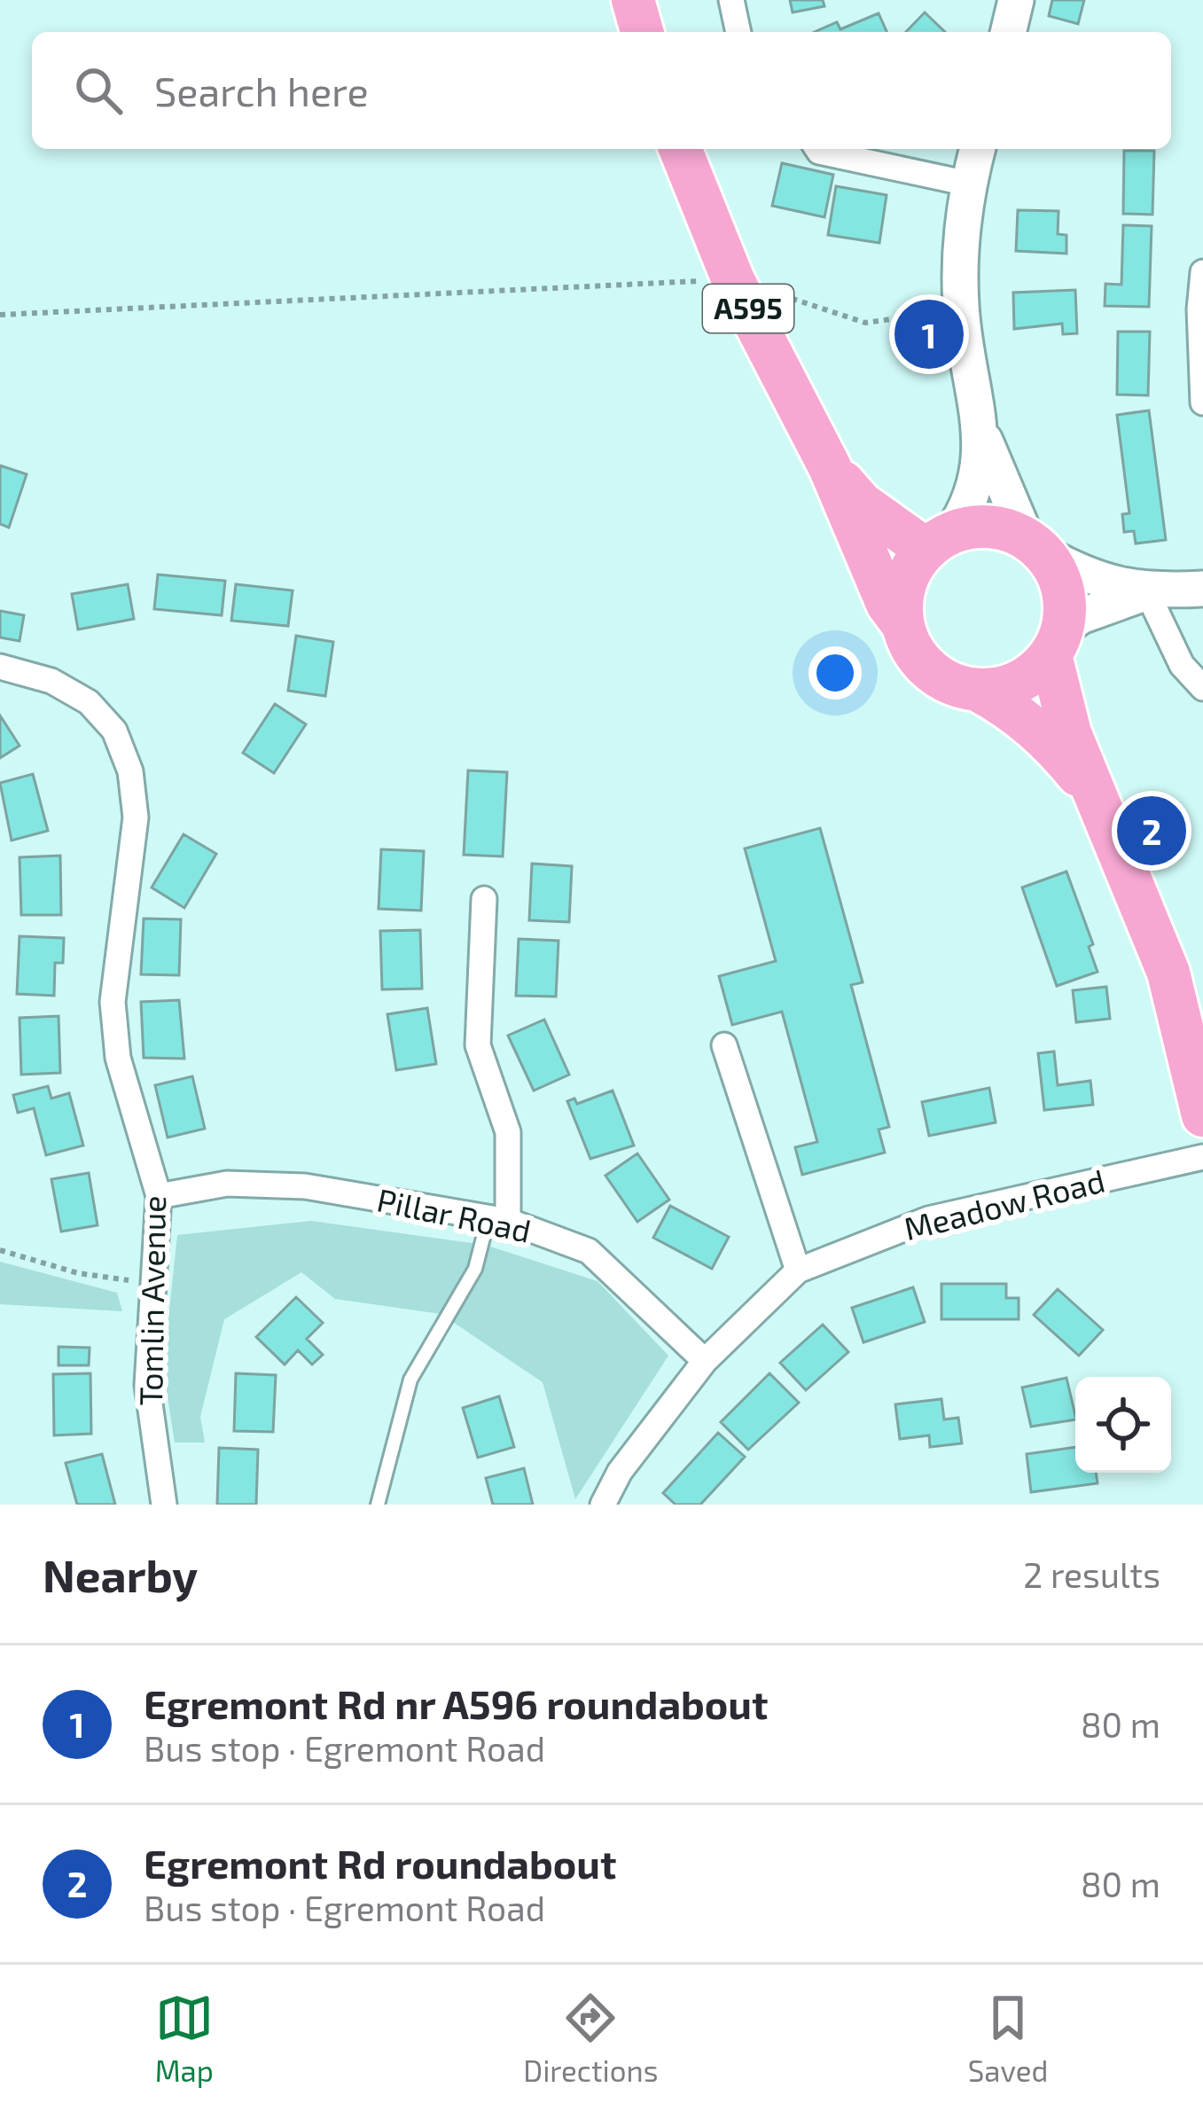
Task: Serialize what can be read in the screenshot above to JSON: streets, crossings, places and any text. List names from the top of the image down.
{
  "streets": {
    "highway": ["A595"],
    "street": ["Meadow Road", "Pillar Road", "Tomlin Avenue"]
  },
  "crossings": [
    ["Meadow Road", "Pillar Road"],
    ["Pillar Road", "Tomlin Avenue"]
  ],
  "page": {
    "search": "Search here",
    "pins": ["1", "2"],
    "heading": ["Nearby", "2 results"],
    "list": [
      {
        "mark": "1",
        "name": "Egremont Rd nr A596 roundabout",
        "note": "Bus stop · Egremont Road",
        "value": "80 m"
      },
      {
        "mark": "2",
        "name": "Egremont Rd roundabout",
        "note": "Bus stop · Egremont Road",
        "value": "80 m"
      }
    ],
    "nav": ["Map", "Directions", "Saved"]
  }
}
